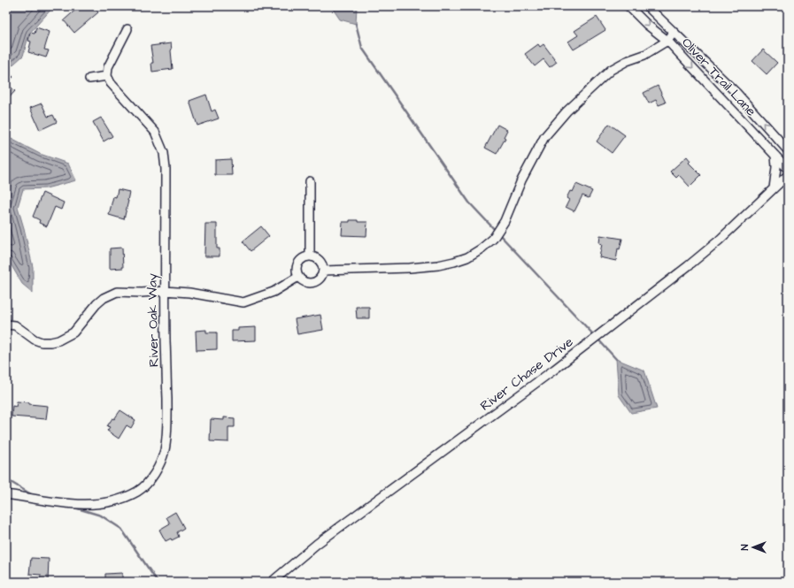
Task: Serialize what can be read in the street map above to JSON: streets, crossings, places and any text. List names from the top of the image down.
{
  "streets": {
    "street": ["Oliver Trail Lane", "River Oak Way", "River Chase Drive"]
  },
  "north": "left"
}
